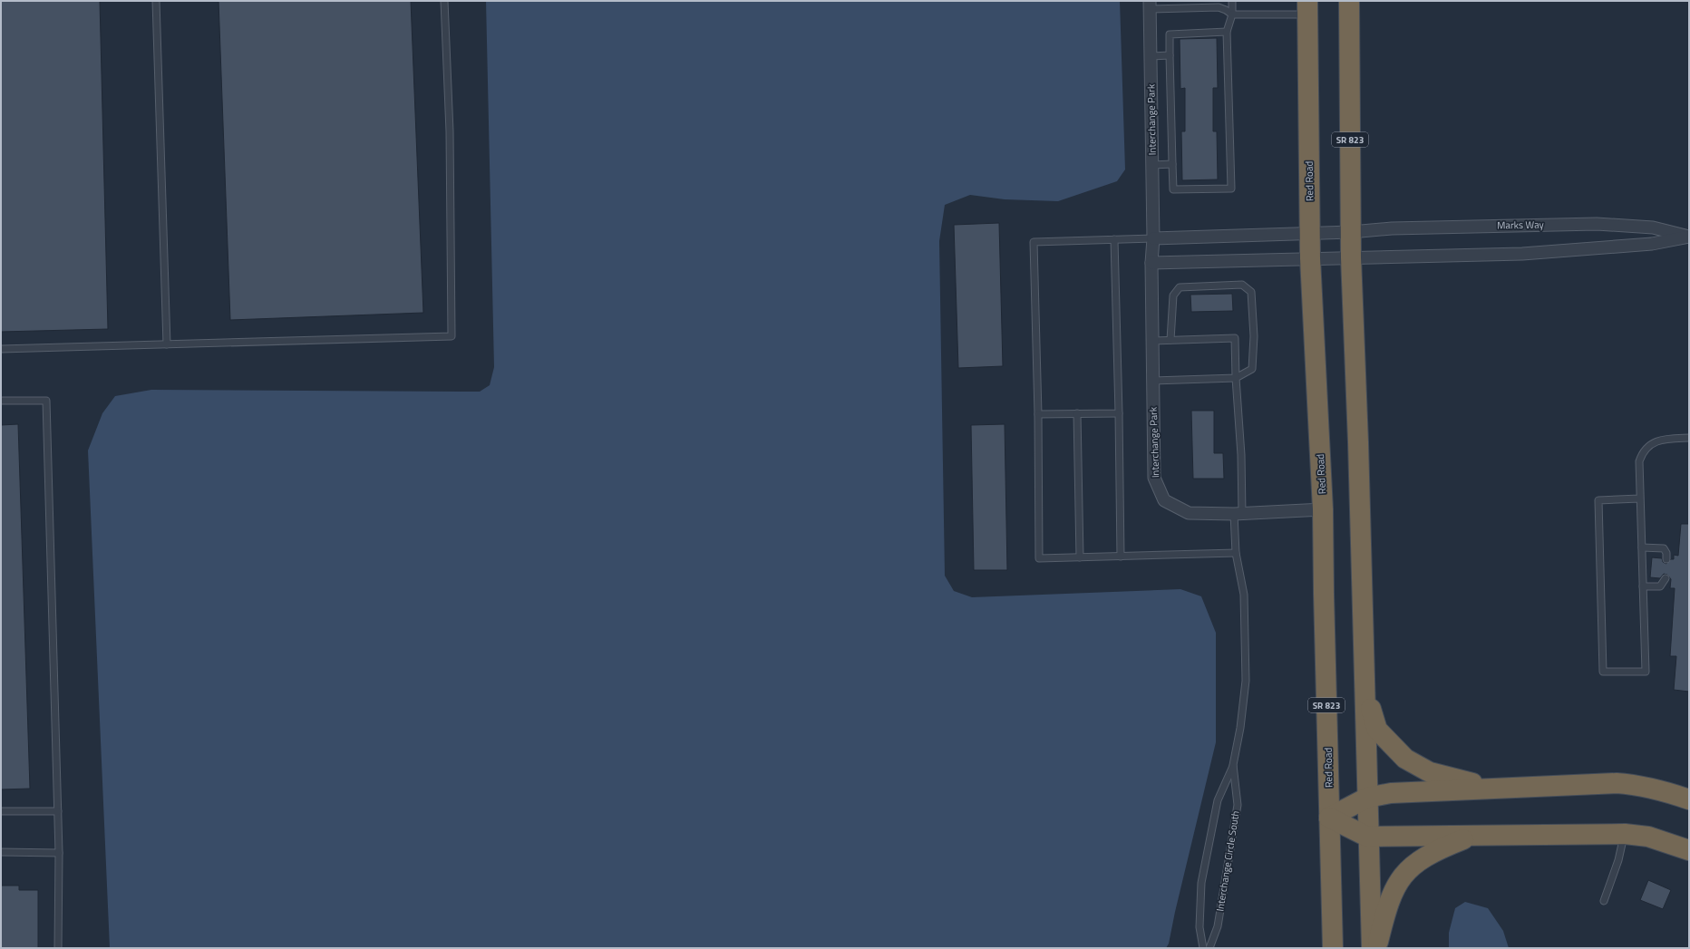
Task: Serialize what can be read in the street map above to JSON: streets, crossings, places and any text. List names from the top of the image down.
{
  "streets": {
    "highway": ["SR 823", "Red Road"],
    "street": ["Interchange Park", "Marks Way"],
    "lane": ["Interchange Circle South"]
  },
  "crossings": [
    ["Interchange Park", "Red Road"],
    ["Interchange Park", "Interchange Circle South"],
    ["SR 823", "Marks Way"]
  ]
}
